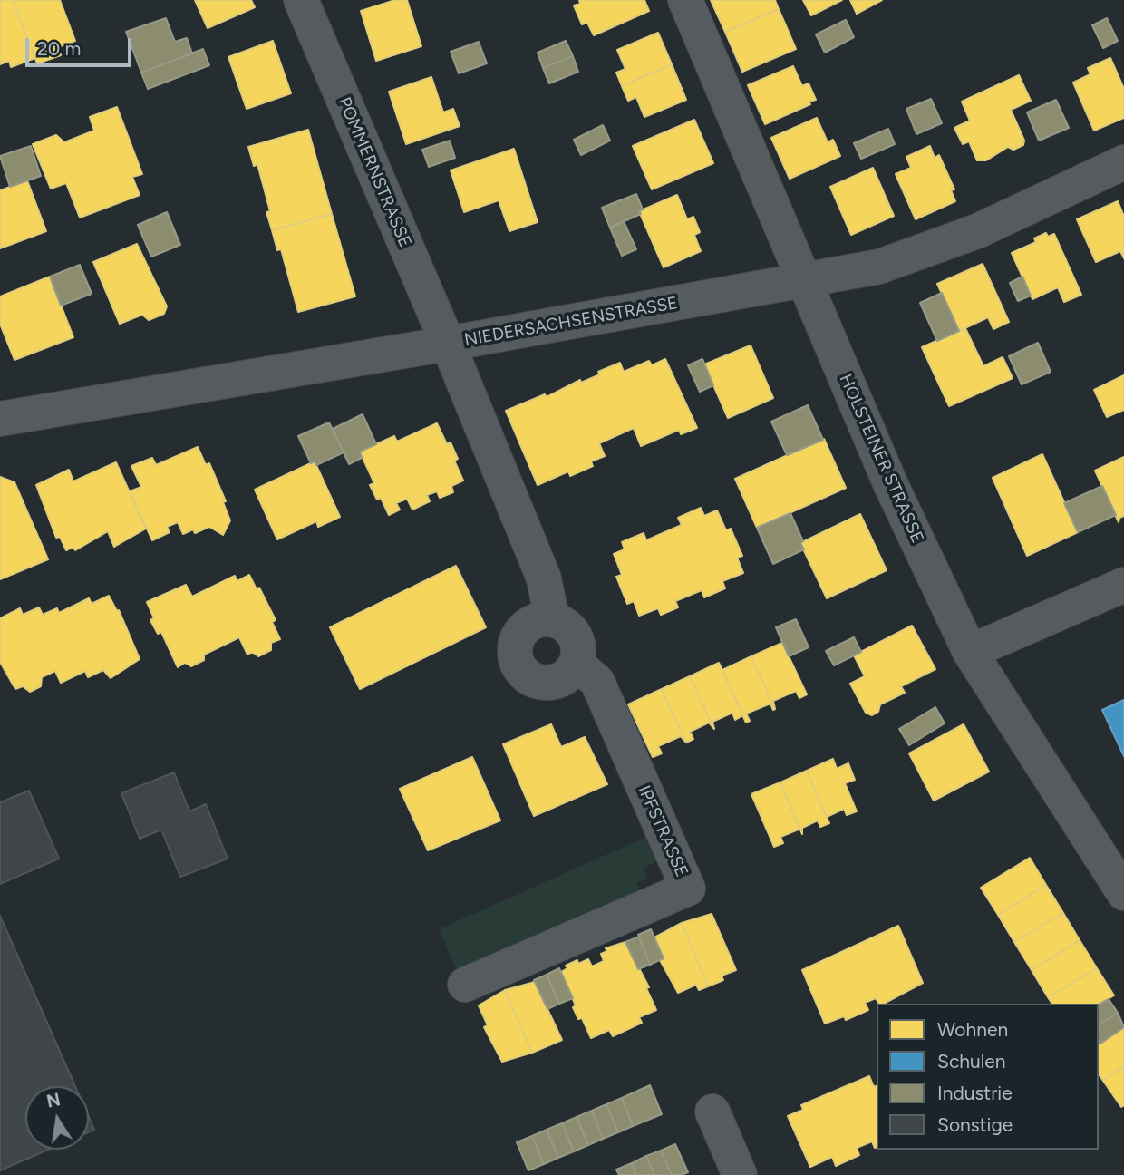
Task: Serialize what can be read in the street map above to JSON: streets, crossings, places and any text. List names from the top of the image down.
{
  "streets": {
    "street": [
      "POMMERNSTRASSE",
      "NIEDERSACHSENSTRASSE",
      "HOLSTEINER STRASSE",
      "IPFSTRASSE"
    ]
  },
  "crossings": [
    ["POMMERNSTRASSE", "NIEDERSACHSENSTRASSE"],
    ["NIEDERSACHSENSTRASSE", "HOLSTEINER STRASSE"]
  ],
  "legend": [
    "Wohnen",
    "Schulen",
    "Industrie",
    "Sonstige"
  ],
  "scale_bar": "20 m",
  "north": "top"
}
